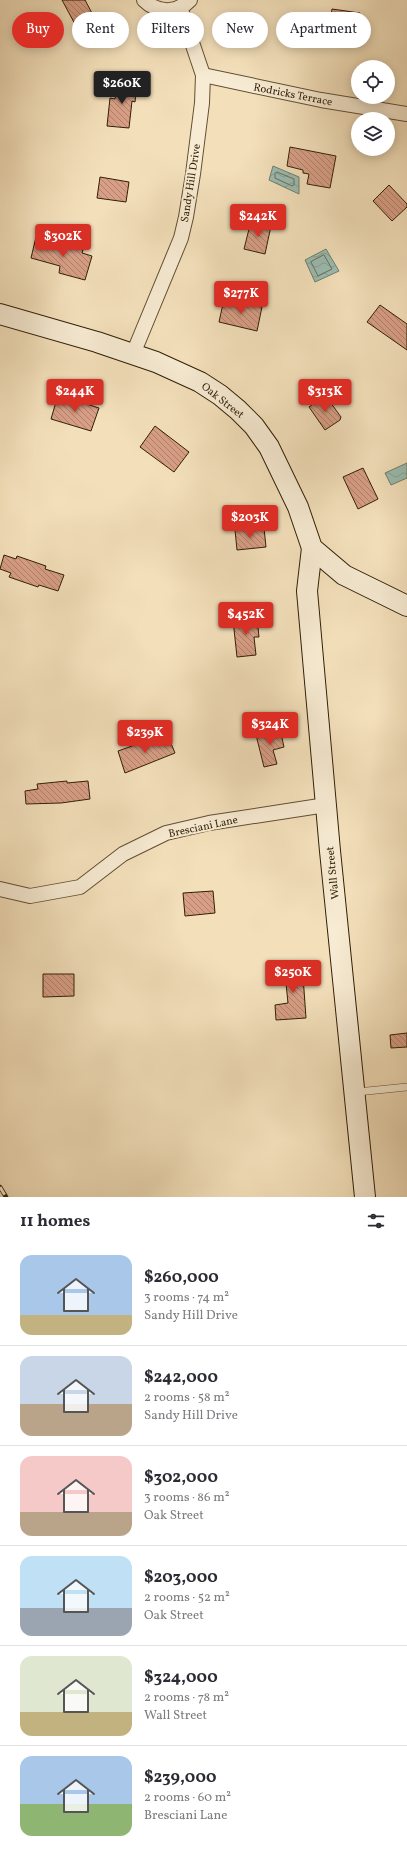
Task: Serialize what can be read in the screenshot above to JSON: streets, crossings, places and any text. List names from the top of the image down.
{
  "streets": {
    "main road": ["Oak Street", "Wall Street"],
    "street": ["Rodricks Terrace", "Sandy Hill Drive", "Bresciani Lane"]
  },
  "crossings": [
    ["Rodricks Terrace", "Sandy Hill Drive"],
    ["Sandy Hill Drive", "Oak Street"],
    ["Oak Street", "Wall Street"],
    ["Bresciani Lane", "Wall Street"]
  ],
  "page": {
    "chip": [
      "Buy",
      "Rent",
      "Filters",
      "New",
      "Apartment"
    ],
    "price": [
      "$260K",
      "$242K",
      "$302K",
      "$277K",
      "$244K",
      "$313K",
      "$203K",
      "$452K",
      "$324K",
      "$239K",
      "$250K"
    ],
    "heading": "11 homes",
    "list": [
      {
        "name": "$260,000",
        "note": "3 rooms · 74 m² · Sandy Hill Drive"
      },
      {
        "name": "$242,000",
        "note": "2 rooms · 58 m² · Sandy Hill Drive"
      },
      {
        "name": "$302,000",
        "note": "3 rooms · 86 m² · Oak Street"
      },
      {
        "name": "$203,000",
        "note": "2 rooms · 52 m² · Oak Street"
      },
      {
        "name": "$324,000",
        "note": "2 rooms · 78 m² · Wall Street"
      },
      {
        "name": "$239,000",
        "note": "2 rooms · 60 m² · Bresciani Lane"
      }
    ]
  }
}
